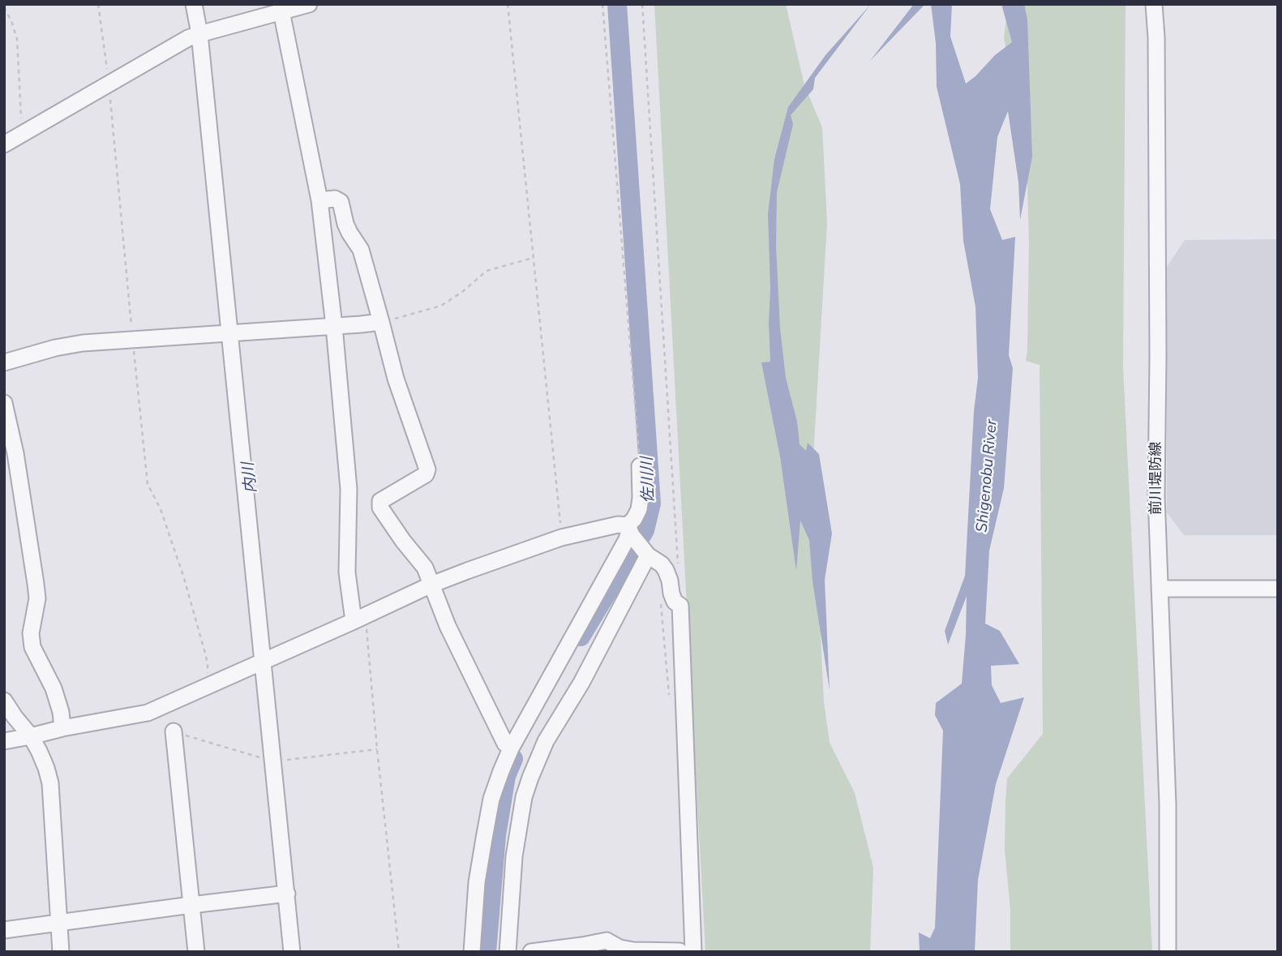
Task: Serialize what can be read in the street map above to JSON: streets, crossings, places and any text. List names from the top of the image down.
{
  "streets": {
    "street": ["前川堤防線"]
  },
  "water": ["Shigenobu River", "内川", "佐川川"]
}
